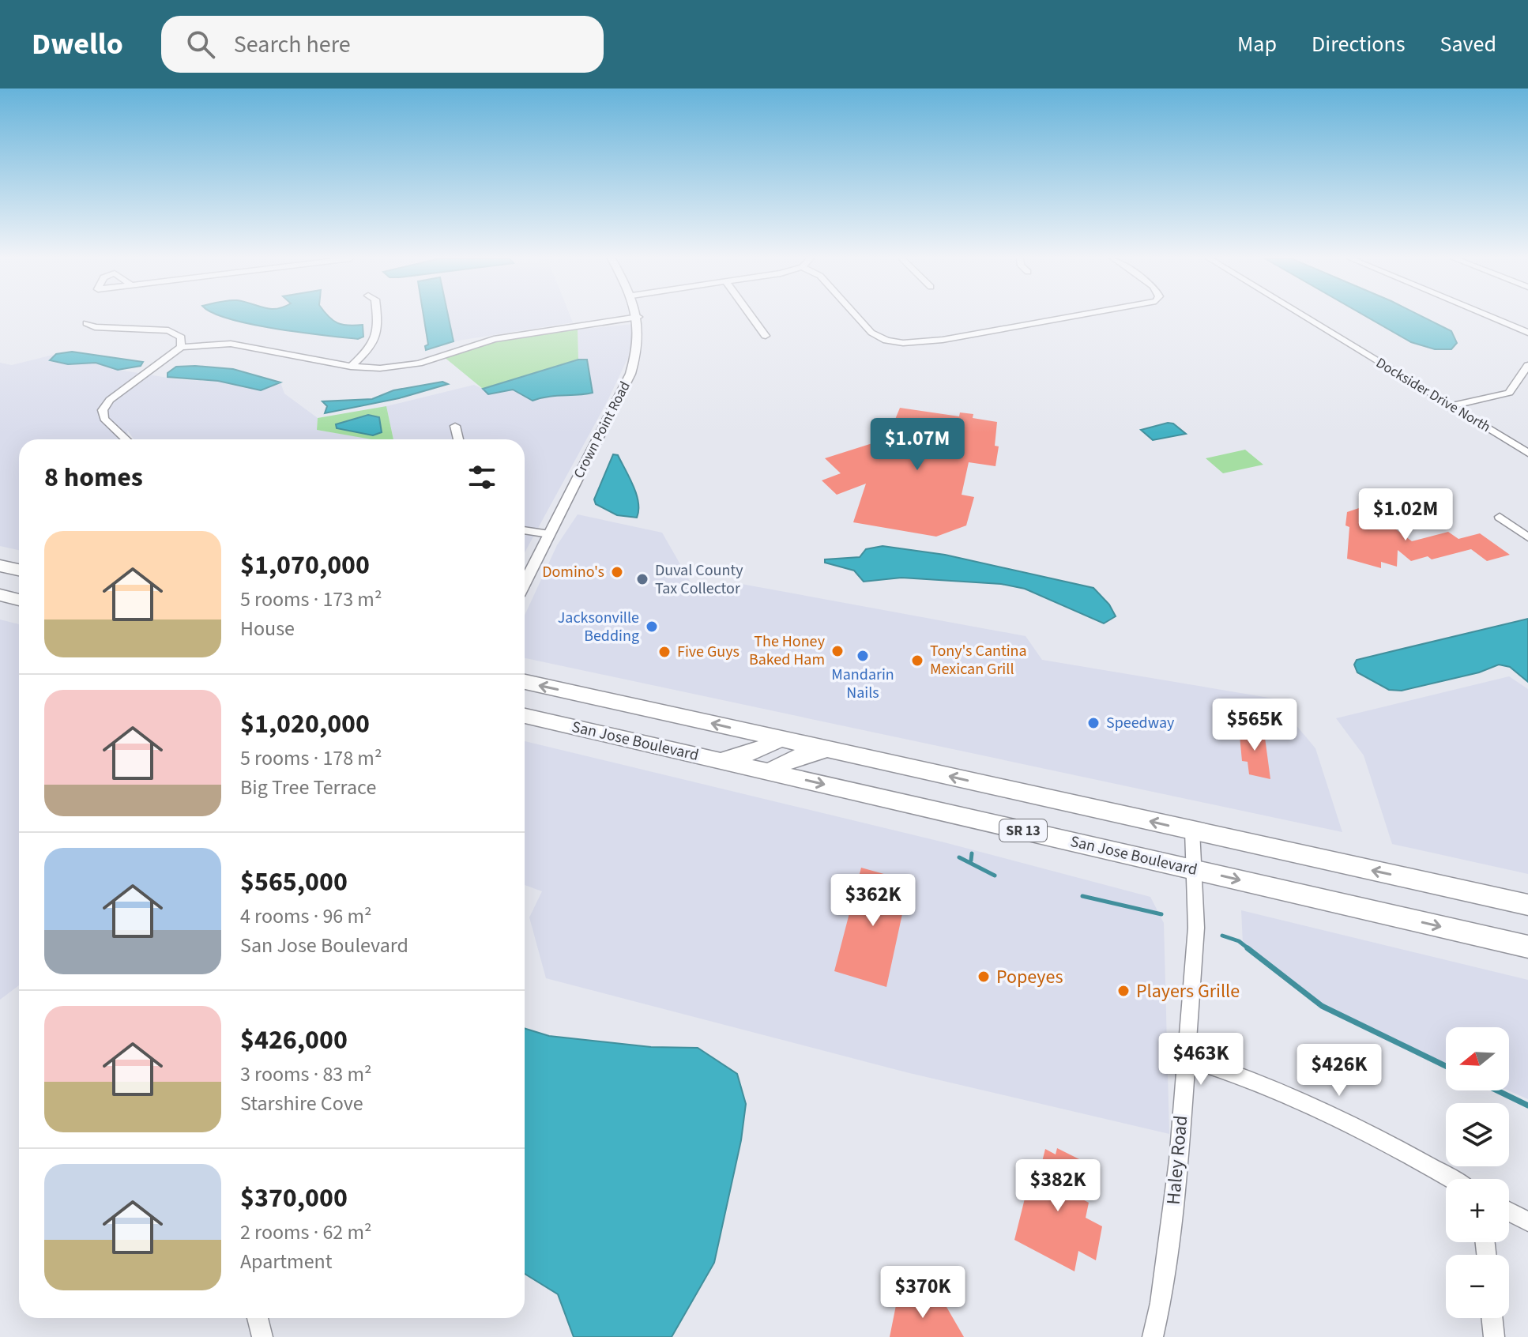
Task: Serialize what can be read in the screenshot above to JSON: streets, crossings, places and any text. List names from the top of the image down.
{
  "streets": {
    "main road": ["San Jose Boulevard", "SR 13"],
    "street": ["Docksider Drive North", "Crown Point Road", "Haley Road"]
  },
  "crossings": [
    ["San Jose Boulevard", "Haley Road"],
    ["SR 13", "Haley Road"]
  ],
  "places": [
    "Domino's",
    "Duval County Tax Collector",
    "Jacksonville Bedding",
    "The Honey Baked Ham",
    "Five Guys",
    "Mandarin Nails",
    "Tony's Cantina Mexican Grill",
    "Speedway",
    "Popeyes",
    "Players Grille"
  ],
  "north": "left",
  "page": {
    "header": "Dwello",
    "search": "Search here",
    "nav": ["Map", "Directions", "Saved"],
    "price": [
      "$1.07M",
      "$1.02M",
      "$565K",
      "$362K",
      "$463K",
      "$426K",
      "$382K",
      "$370K"
    ],
    "heading": "8 homes",
    "list": [
      {
        "name": "$1,070,000",
        "note": "5 rooms · 173 m² · House"
      },
      {
        "name": "$1,020,000",
        "note": "5 rooms · 178 m² · Big Tree Terrace"
      },
      {
        "name": "$565,000",
        "note": "4 rooms · 96 m² · San Jose Boulevard"
      },
      {
        "name": "$426,000",
        "note": "3 rooms · 83 m² · Starshire Cove"
      },
      {
        "name": "$370,000",
        "note": "2 rooms · 62 m² · Apartment"
      }
    ],
    "map_buttons": ["+", "−"]
  }
}
